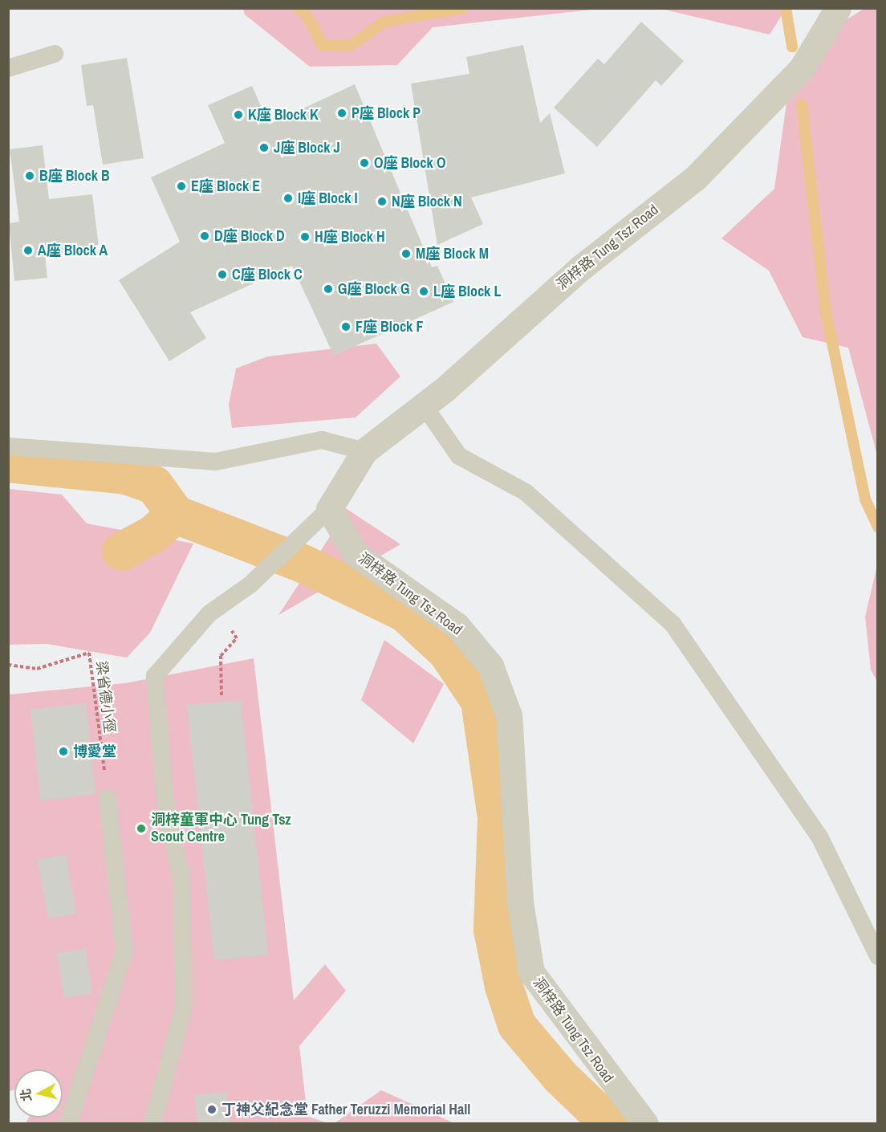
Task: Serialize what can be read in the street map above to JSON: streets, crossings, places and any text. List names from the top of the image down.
{
  "streets": {
    "street": ["洞梓路 Tung Tsz Road"],
    "path": ["梁省德小徑"]
  },
  "places": [
    "P座 Block P",
    "K座 Block K",
    "J座 Block J",
    "O座 Block O",
    "B座 Block B",
    "E座 Block E",
    "I座 Block I",
    "N座 Block N",
    "D座 Block D",
    "H座 Block H",
    "A座 Block A",
    "M座 Block M",
    "C座 Block C",
    "G座 Block G",
    "L座 Block L",
    "F座 Block F",
    "博愛堂",
    "洞梓童軍中心 Tung Tsz Scout Centre",
    "丁神父紀念堂 Father Teruzzi Memorial Hall"
  ],
  "north": "left"
}
